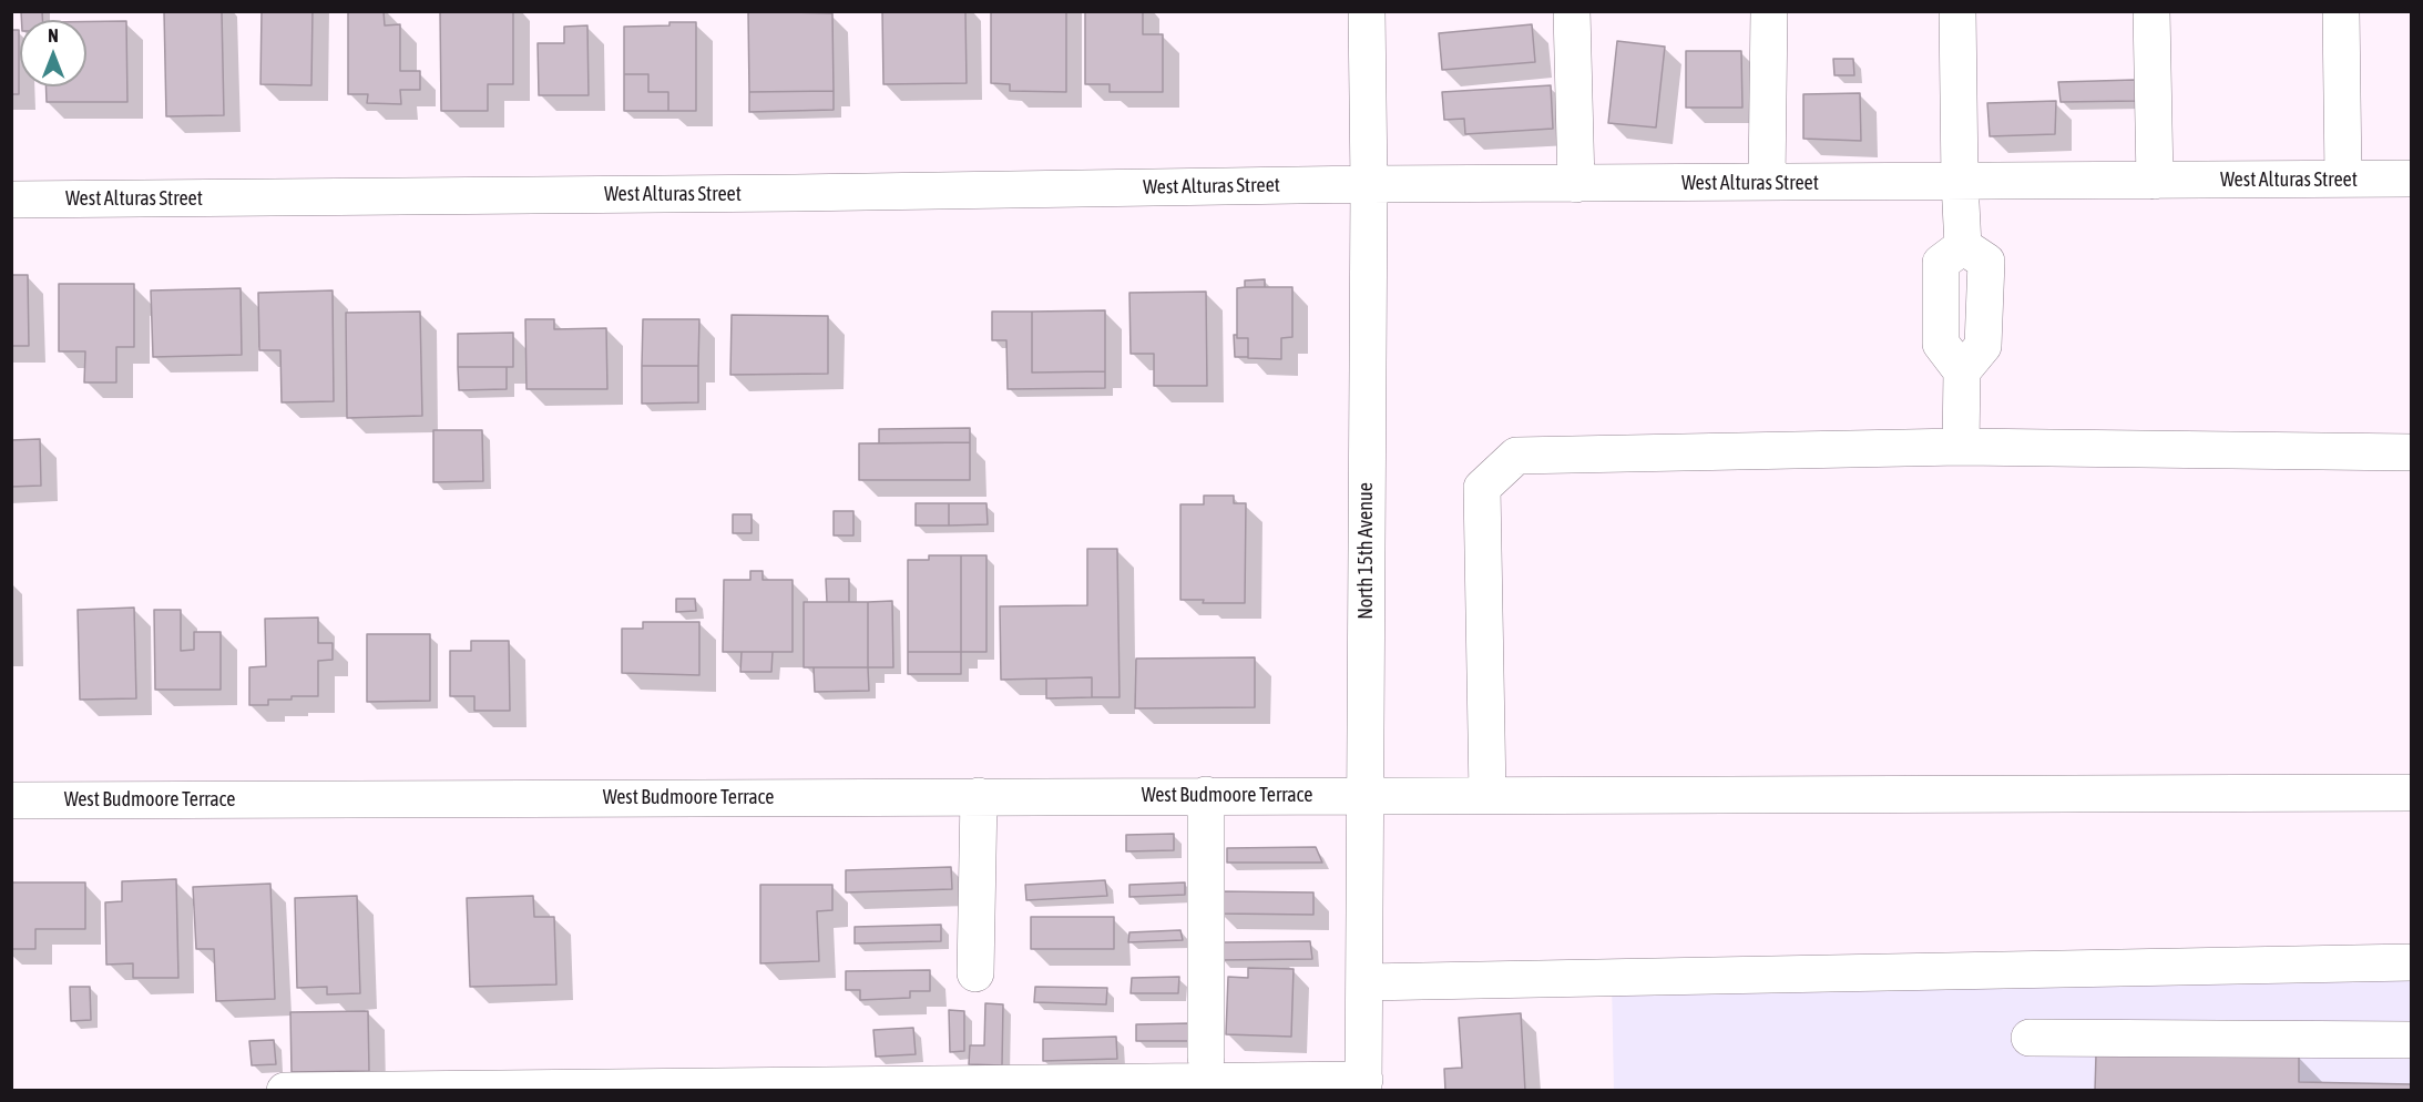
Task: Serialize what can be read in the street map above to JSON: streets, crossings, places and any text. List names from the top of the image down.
{
  "streets": {
    "street": ["West Alturas Street", "North 15th Avenue", "West Budmoore Terrace"]
  },
  "crossings": [
    ["West Alturas Street", "North 15th Avenue"],
    ["North 15th Avenue", "West Budmoore Terrace"]
  ],
  "north": "top"
}
